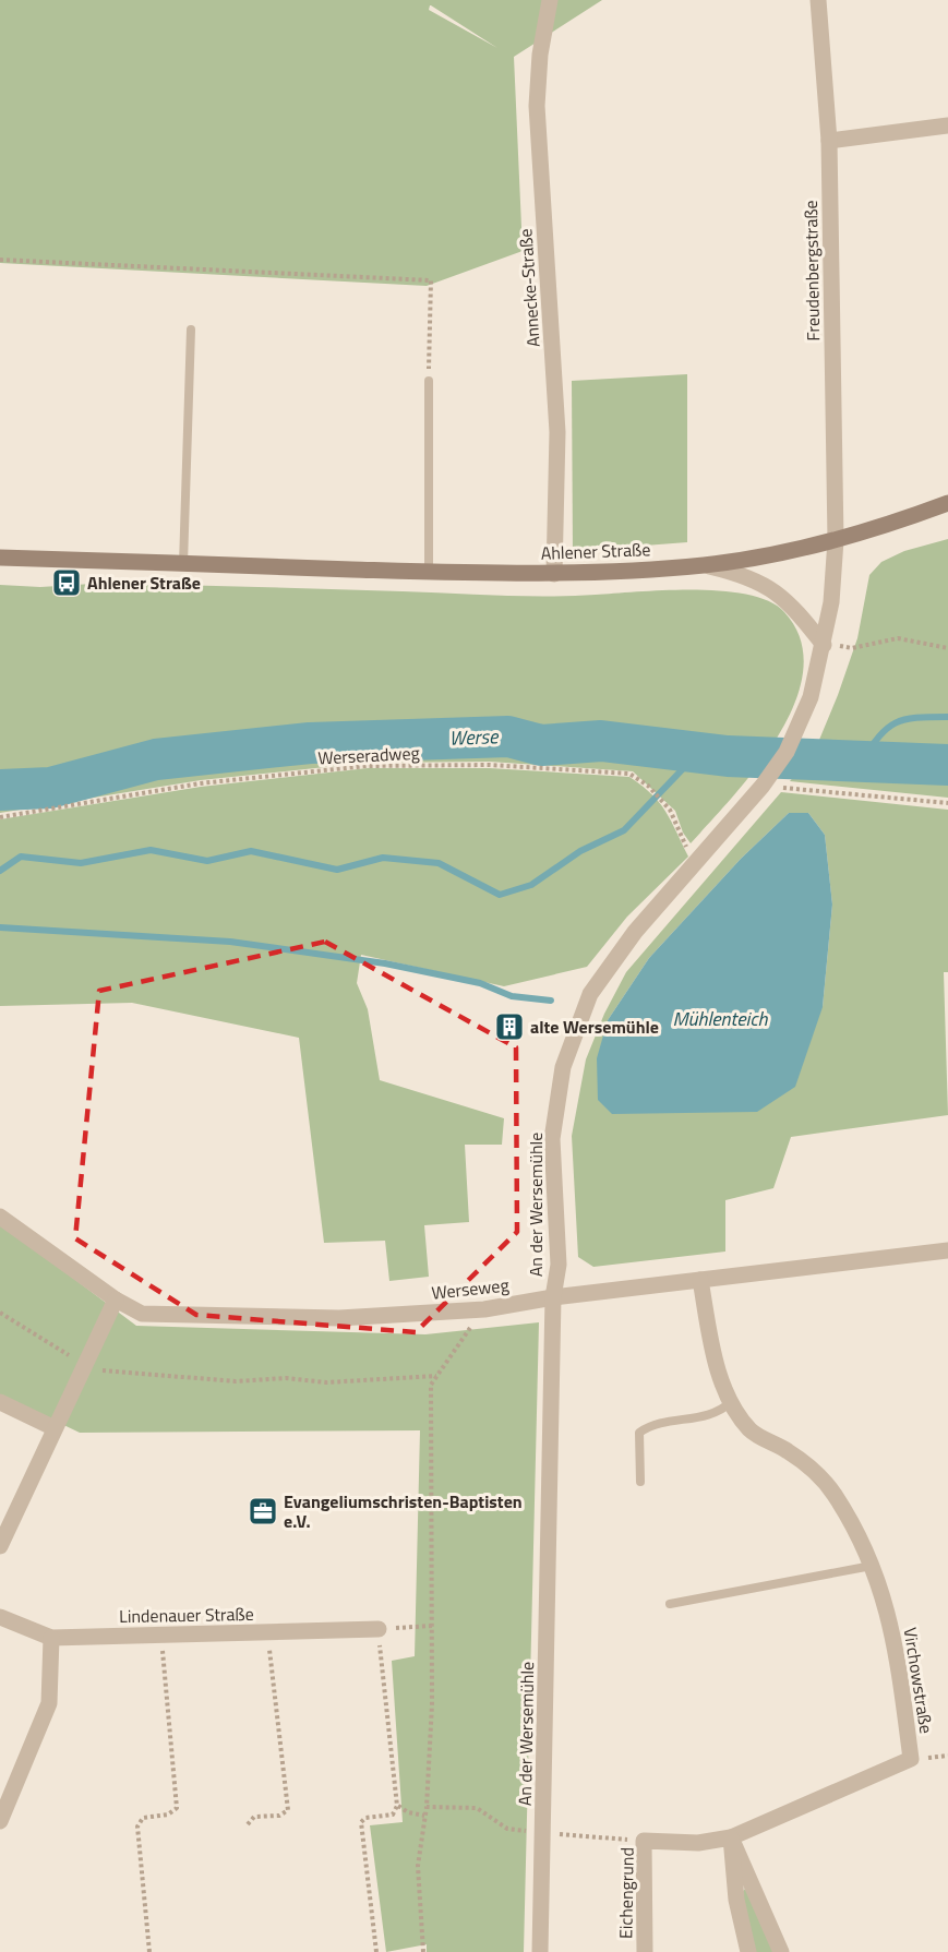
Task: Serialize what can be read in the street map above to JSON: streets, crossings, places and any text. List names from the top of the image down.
{
  "streets": {
    "main road": ["Ahlener Straße"],
    "street": [
      "Freudenbergstraße",
      "Annecke-Straße",
      "An der Wersemühle",
      "Werseweg",
      "Lindenauer Straße",
      "Virchowstraße",
      "Eichengrund"
    ],
    "path": ["Werseradweg"]
  },
  "crossings": [
    ["Freudenbergstraße", "Ahlener Straße"],
    ["Freudenbergstraße", "An der Wersemühle"],
    ["Annecke-Straße", "Ahlener Straße"],
    ["Ahlener Straße", "An der Wersemühle"],
    ["Werseradweg", "An der Wersemühle"],
    ["An der Wersemühle", "Werseweg"],
    ["Werseweg", "Virchowstraße"],
    ["Virchowstraße", "Eichengrund"]
  ],
  "water": ["Werse", "Mühlenteich"],
  "places": {
    "bus stop": ["Ahlener Straße"],
    "building": ["alte Wersemühle"],
    "office": ["Evangeliumschristen-Baptisten e.V."]
  }
}
